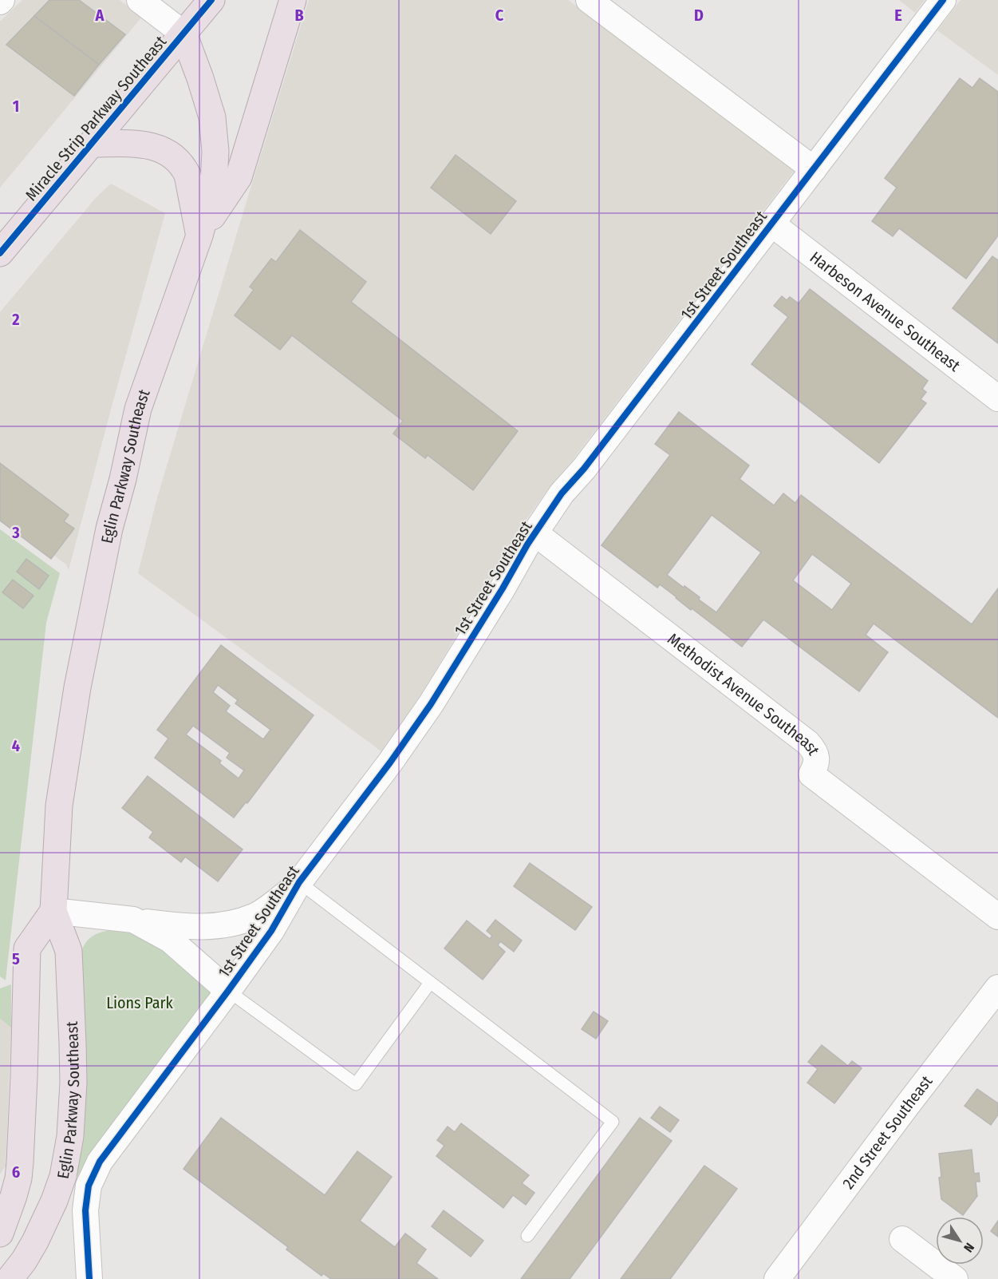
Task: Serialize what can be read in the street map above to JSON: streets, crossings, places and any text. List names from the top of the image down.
{
  "streets": {
    "highway": ["Miracle Strip Parkway Southeast", "Eglin Parkway Southeast"],
    "street": [
      "1st Street Southeast",
      "Harbeson Avenue Southeast",
      "Methodist Avenue Southeast",
      "2nd Street Southeast"
    ]
  },
  "crossings": [
    ["Miracle Strip Parkway Southeast", "Eglin Parkway Southeast"],
    ["1st Street Southeast", "Harbeson Avenue Southeast"],
    ["1st Street Southeast", "Methodist Avenue Southeast"]
  ],
  "parks": ["Lions Park"],
  "north": "bottom right",
  "grid": {
    "columns": [
      "A",
      "B",
      "C",
      "D",
      "E"
    ],
    "rows": [
      "1",
      "2",
      "3",
      "4",
      "5",
      "6"
    ]
  }
}
